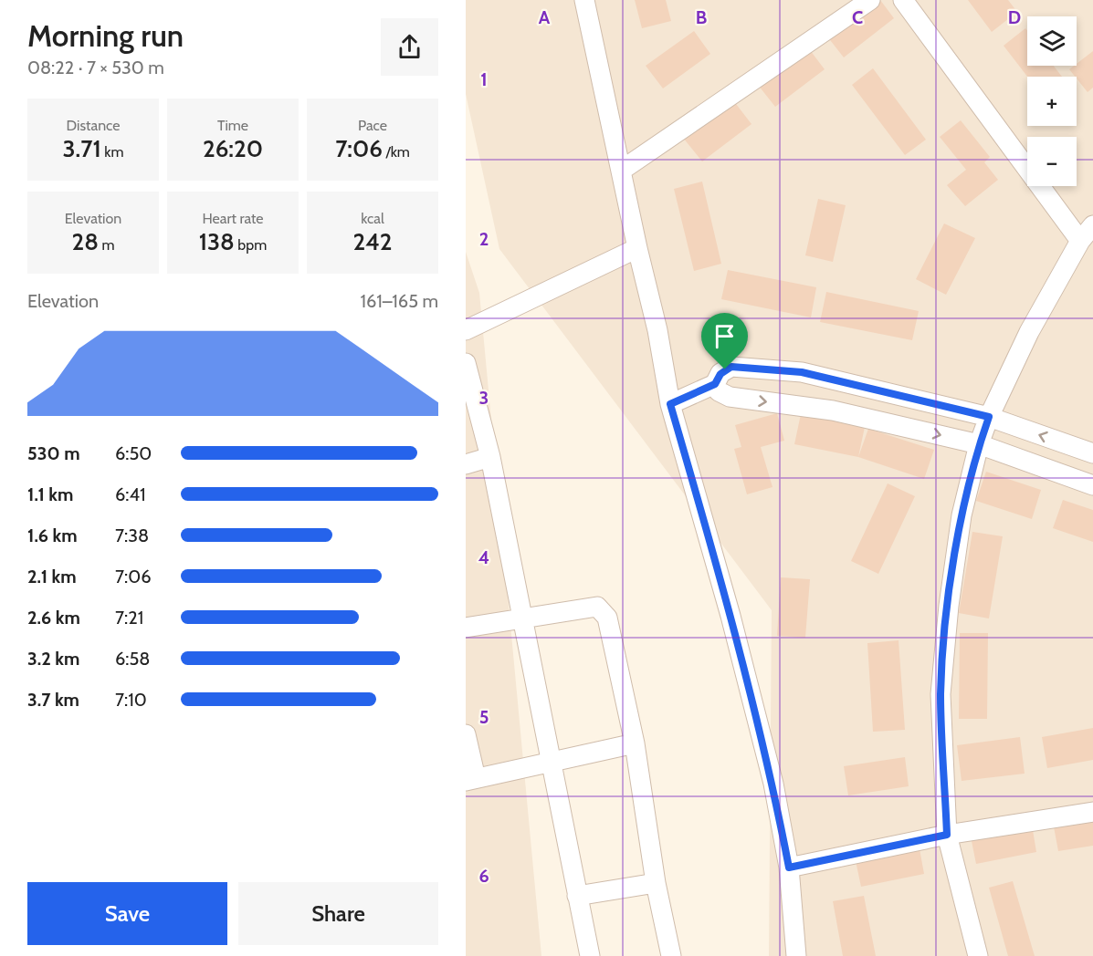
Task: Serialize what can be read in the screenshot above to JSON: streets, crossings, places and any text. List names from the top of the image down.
{
  "page": {
    "heading": ["Morning run", "08:22 · 7 × 530 m"],
    "map_buttons": ["+", "−"],
    "stats": [
      ["Distance", "3.71 km"],
      ["Time", "26:20"],
      ["Pace", "7:06 /km"],
      ["Elevation", "28 m"],
      ["Heart rate", "138 bpm"],
      ["kcal", "242"]
    ],
    "chart": ["Elevation", "161–165 m"],
    "list": [
      {
        "name": "530 m",
        "note": "6:50"
      },
      {
        "name": "1.1 km",
        "note": "6:41"
      },
      {
        "name": "1.6 km",
        "note": "7:38"
      },
      {
        "name": "2.1 km",
        "note": "7:06"
      },
      {
        "name": "2.6 km",
        "note": "7:21"
      },
      {
        "name": "3.2 km",
        "note": "6:58"
      },
      {
        "name": "3.7 km",
        "note": "7:10"
      }
    ],
    "buttons": ["Save", "Share"]
  },
  "grid": {
    "columns": [
      "A",
      "B",
      "C",
      "D"
    ],
    "rows": [
      "1",
      "2",
      "3",
      "4",
      "5",
      "6"
    ]
  }
}
